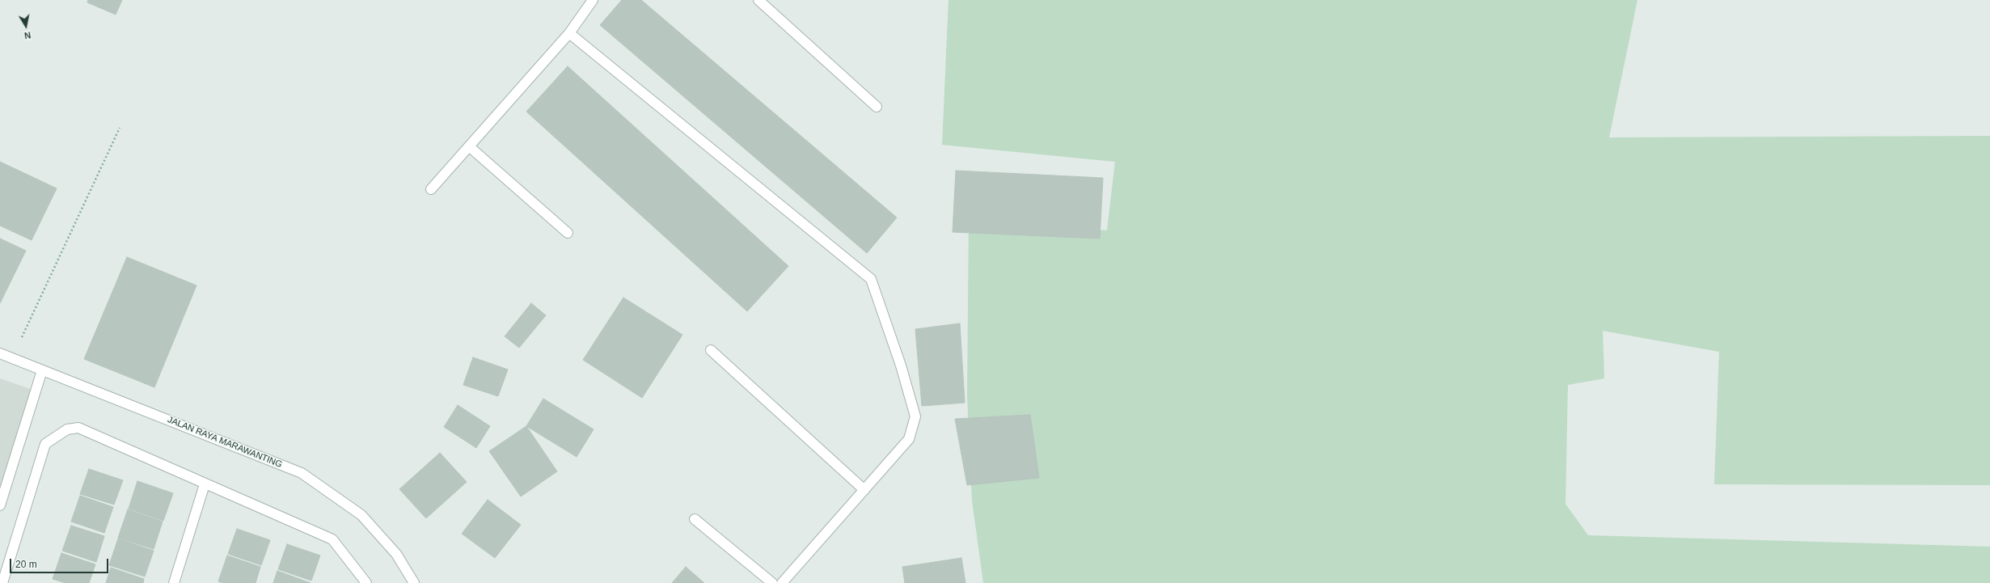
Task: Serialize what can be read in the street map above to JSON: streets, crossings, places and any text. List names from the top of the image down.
{
  "streets": {
    "street": ["JALAN RAYA MARAWANTING"]
  },
  "scale_bar": "20 m",
  "north": "bottom"
}
